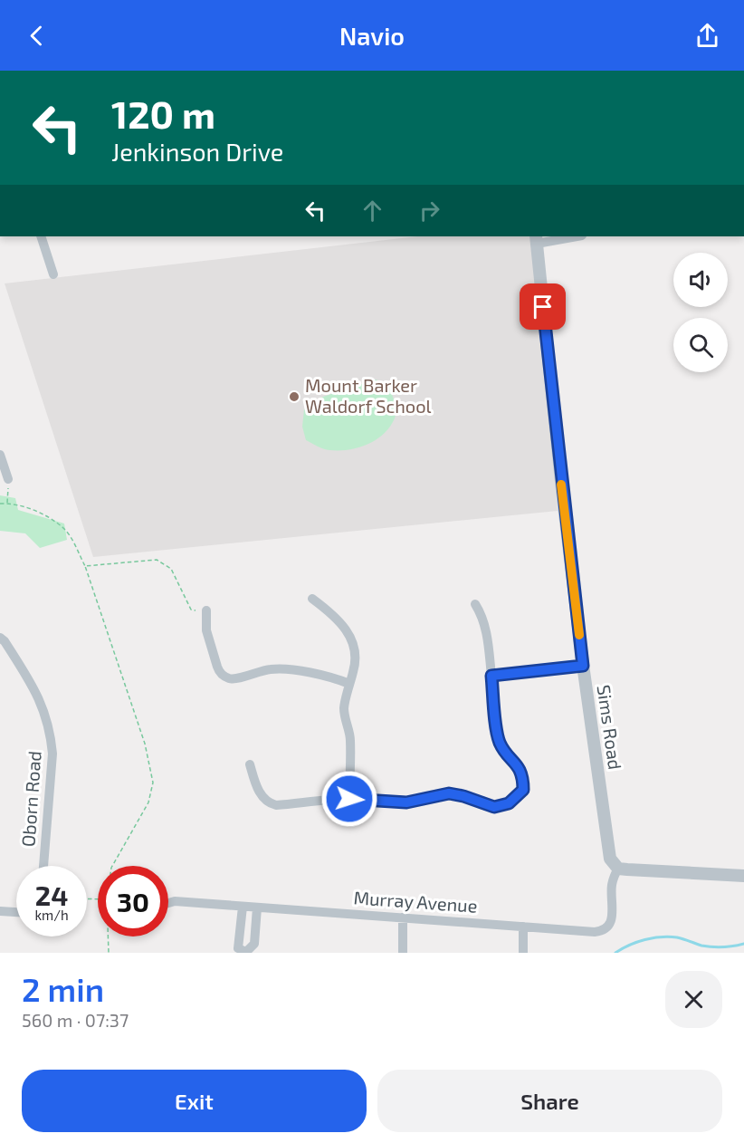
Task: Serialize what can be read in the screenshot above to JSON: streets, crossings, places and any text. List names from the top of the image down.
{
  "streets": {
    "street": ["Sims Road", "Oborn Road", "Murray Avenue"]
  },
  "crossings": [
    ["Sims Road", "Murray Avenue"]
  ],
  "places": ["Mount Barker Waldorf School"],
  "page": {
    "header": "Navio",
    "turn": ["120 m", "Jenkinson Drive"],
    "speed": "24 km/h",
    "limit": "30",
    "heading": ["2 min", "560 m · 07:37"],
    "buttons": ["Exit", "Share"]
  }
}
